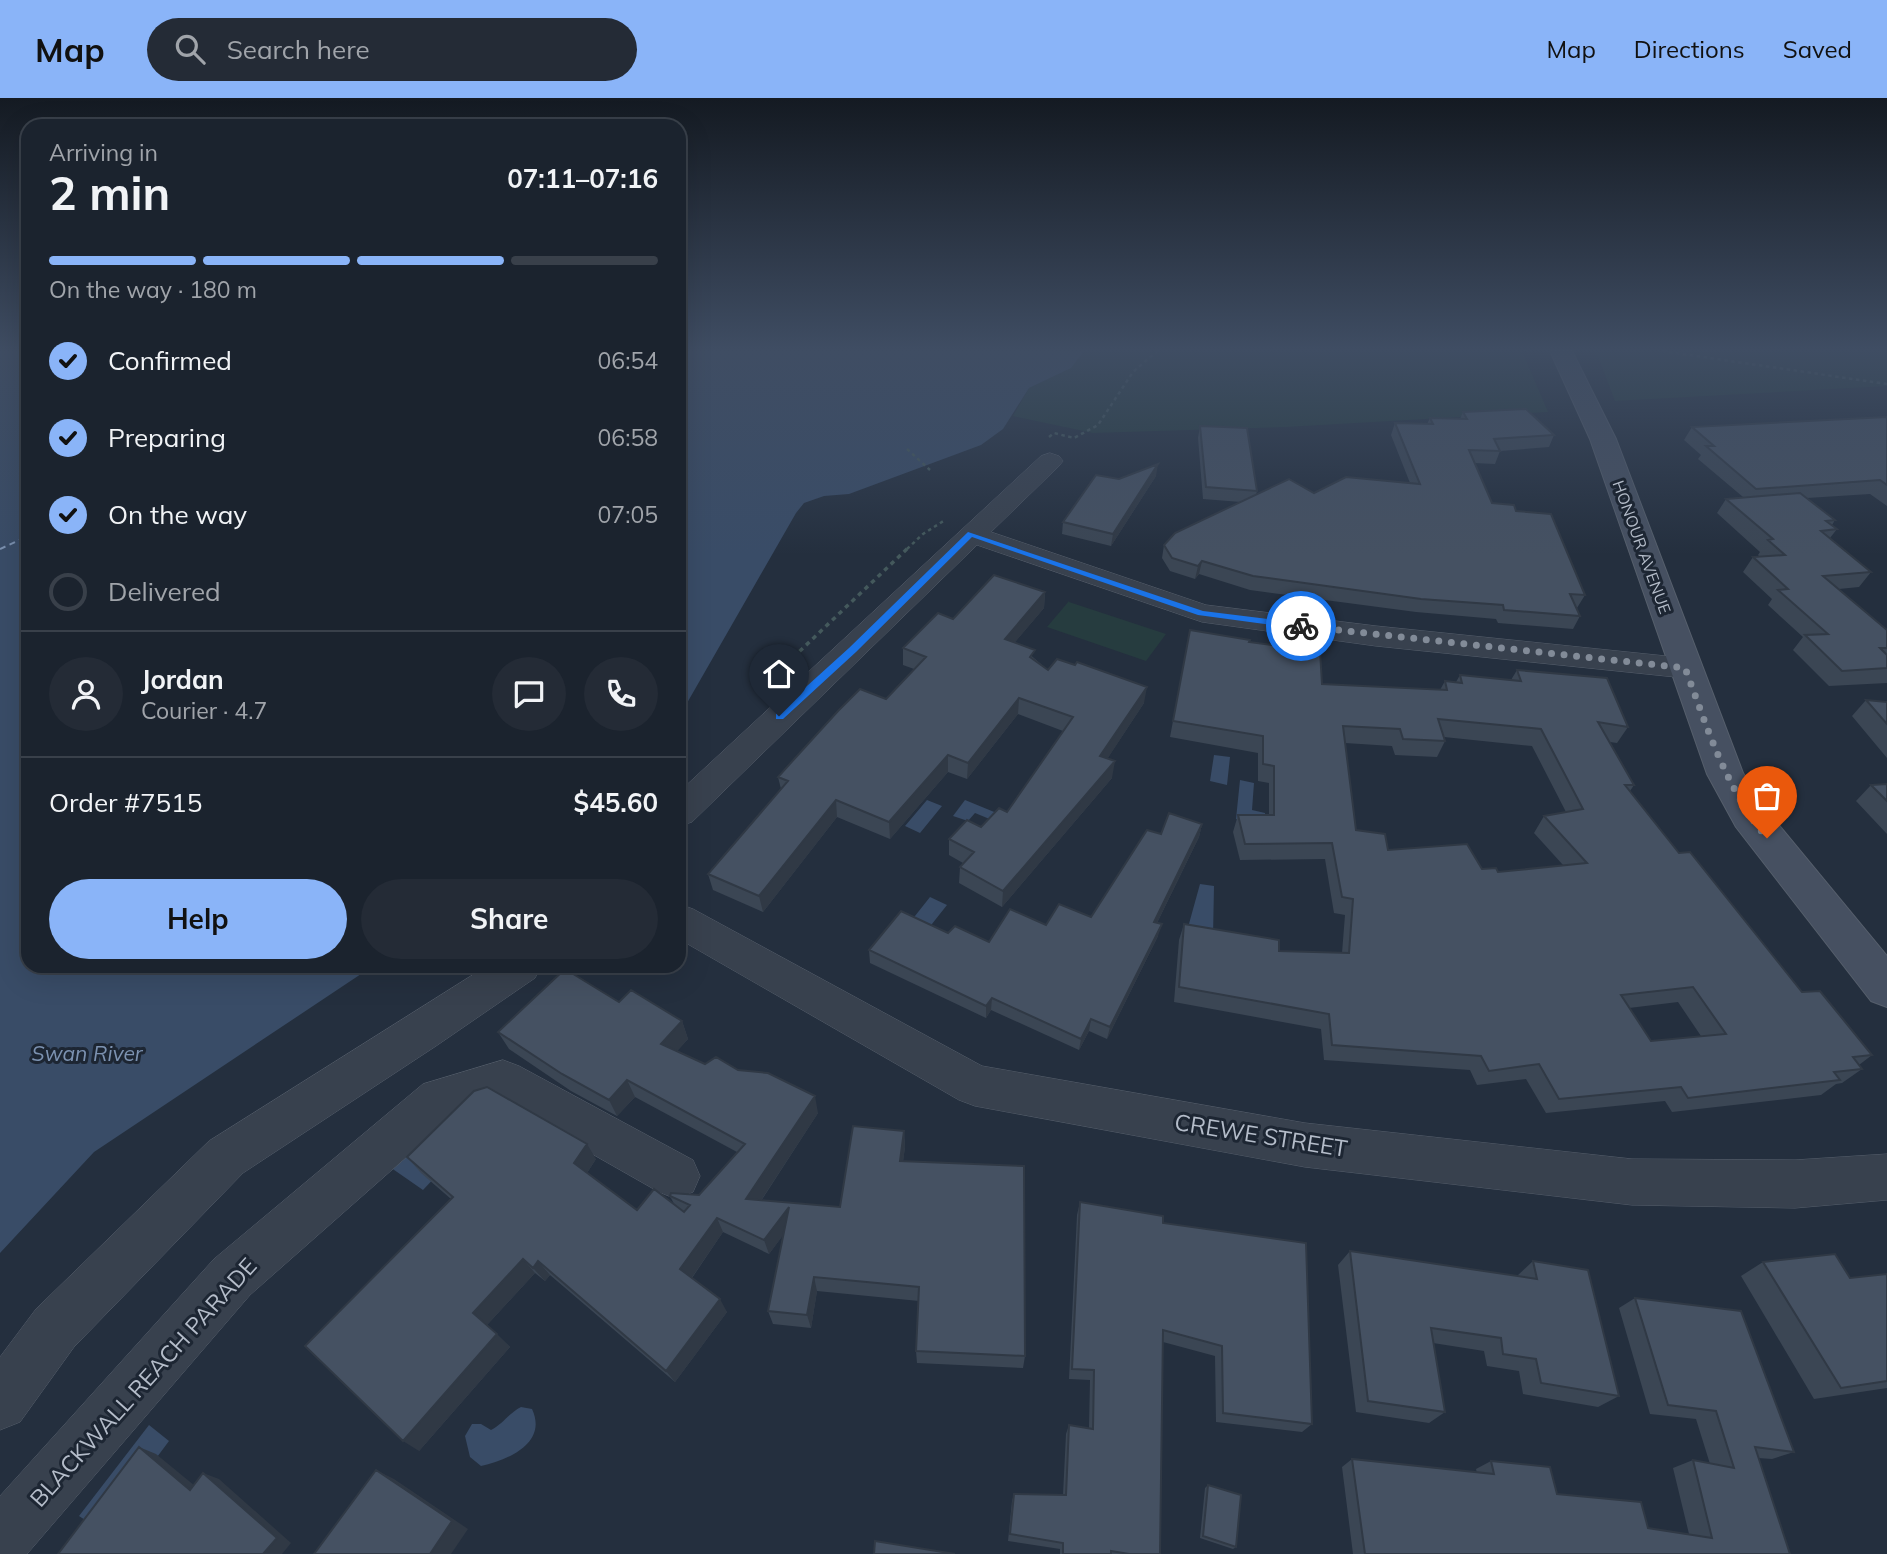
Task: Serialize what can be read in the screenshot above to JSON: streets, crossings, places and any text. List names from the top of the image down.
{
  "streets": {
    "street": ["HONOUR AVENUE", "CREWE STREET", "BLACKWALL REACH PARADE"]
  },
  "water": ["Swan River"],
  "page": {
    "header": "Map",
    "search": "Search here",
    "nav": ["Map", "Directions", "Saved"],
    "heading": ["2 min", "Arriving in", "07:11–07:16"],
    "panel": [
      "Jordan",
      "Courier · 4.7",
      "Order #7515",
      "$45.60"
    ],
    "bar": "On the way · 180 m",
    "list": [
      ["Confirmed", "06:54"],
      ["Preparing", "06:58"],
      ["On the way", "07:05"],
      "Delivered"
    ],
    "buttons": ["Help", "Share"]
  }
}
